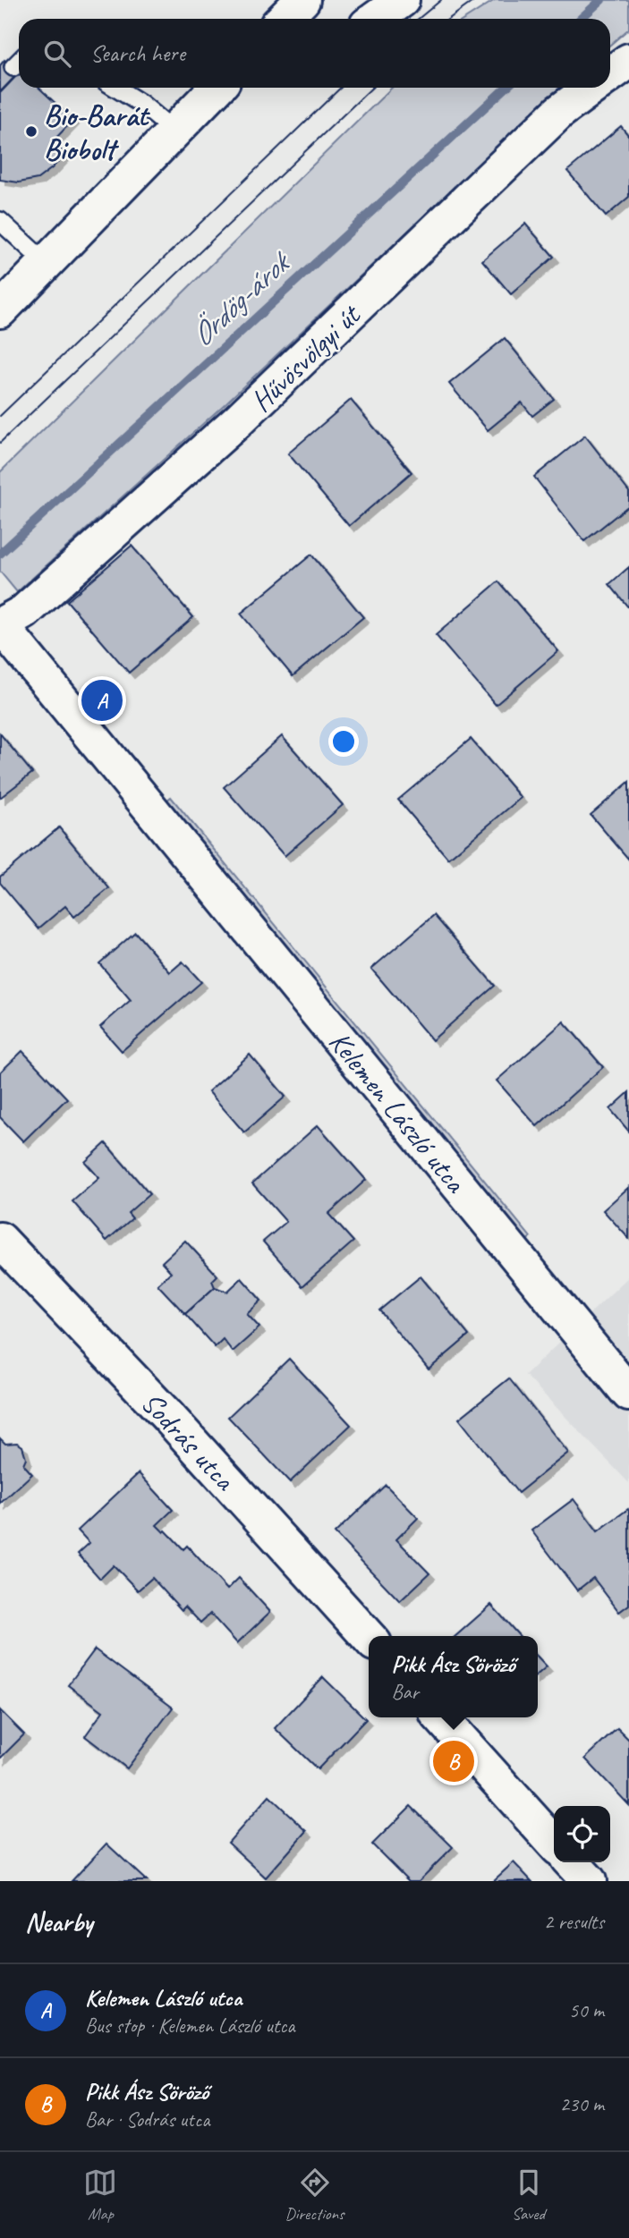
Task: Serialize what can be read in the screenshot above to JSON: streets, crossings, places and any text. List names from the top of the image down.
{
  "streets": {
    "street": ["Hűvösvölgyi út", "Kelemen László utca", "Sodrás utca"]
  },
  "crossings": [
    ["Hűvösvölgyi út", "Kelemen László utca"]
  ],
  "water": ["Ördög-árok"],
  "places": ["Bio-Barát Biobolt"],
  "page": {
    "search": "Search here",
    "pins": ["A", "B"],
    "popup": ["Pikk Ász Söröző", "Bar"],
    "heading": ["Nearby", "2 results"],
    "list": [
      {
        "mark": "A",
        "name": "Kelemen László utca",
        "note": "Bus stop · Kelemen László utca",
        "value": "50 m"
      },
      {
        "mark": "B",
        "name": "Pikk Ász Söröző",
        "note": "Bar · Sodrás utca",
        "value": "230 m"
      }
    ],
    "nav": ["Map", "Directions", "Saved"]
  }
}
